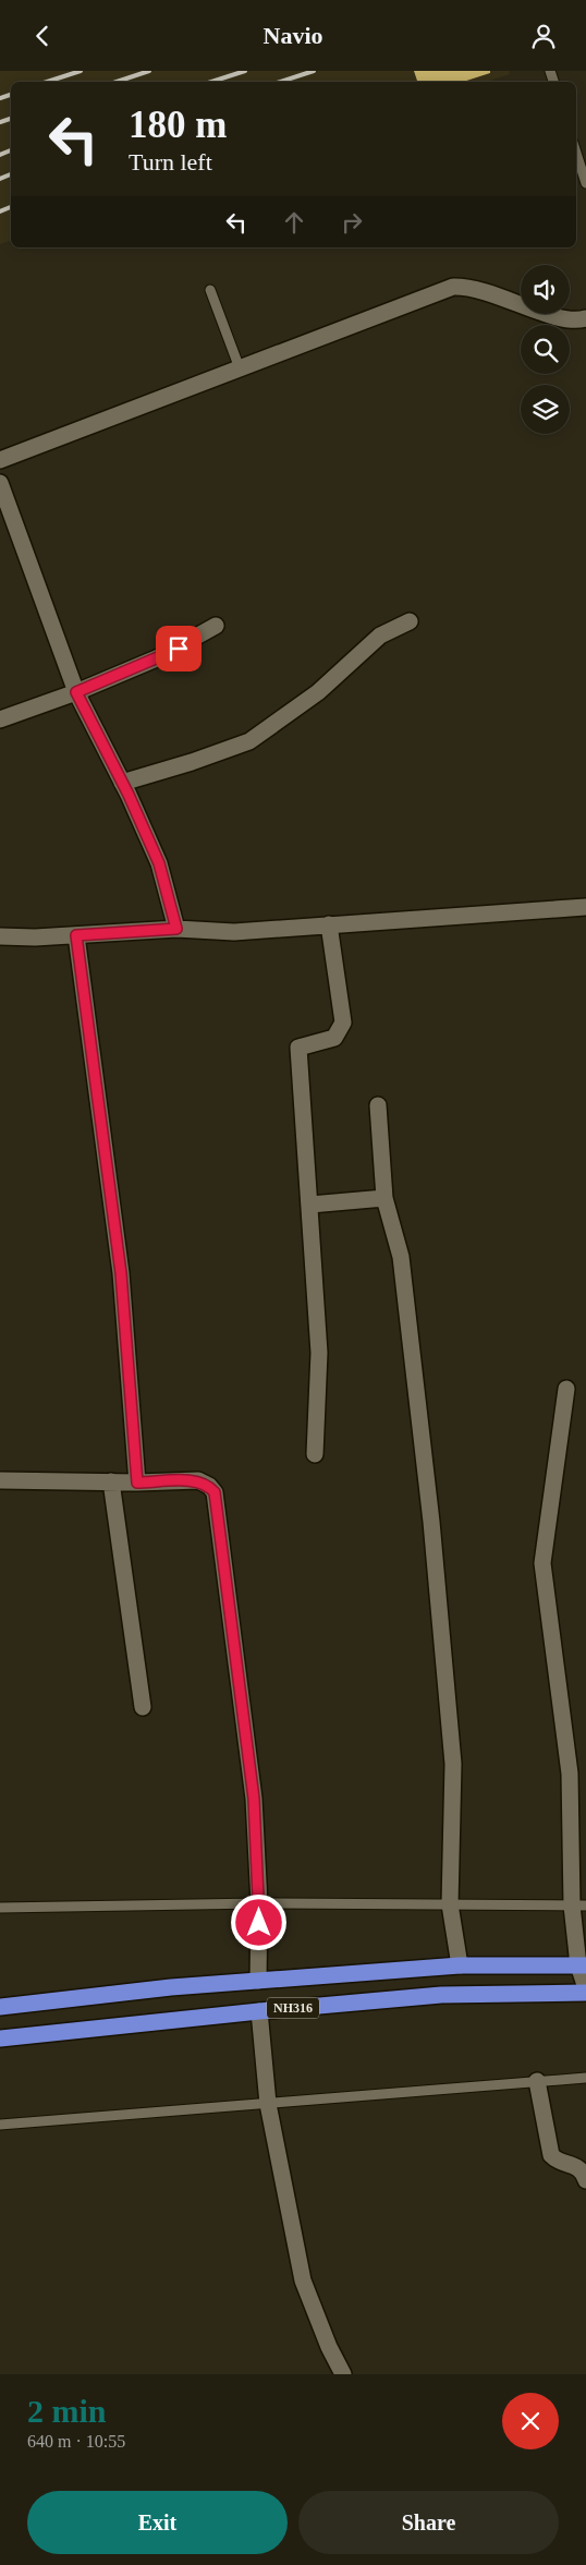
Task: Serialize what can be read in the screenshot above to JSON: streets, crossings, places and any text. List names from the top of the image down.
{
  "streets": {
    "highway": ["NH316"]
  },
  "page": {
    "header": "Navio",
    "turn": ["180 m", "Turn left"],
    "heading": ["2 min", "640 m · 10:55"],
    "buttons": ["Exit", "Share"]
  }
}
